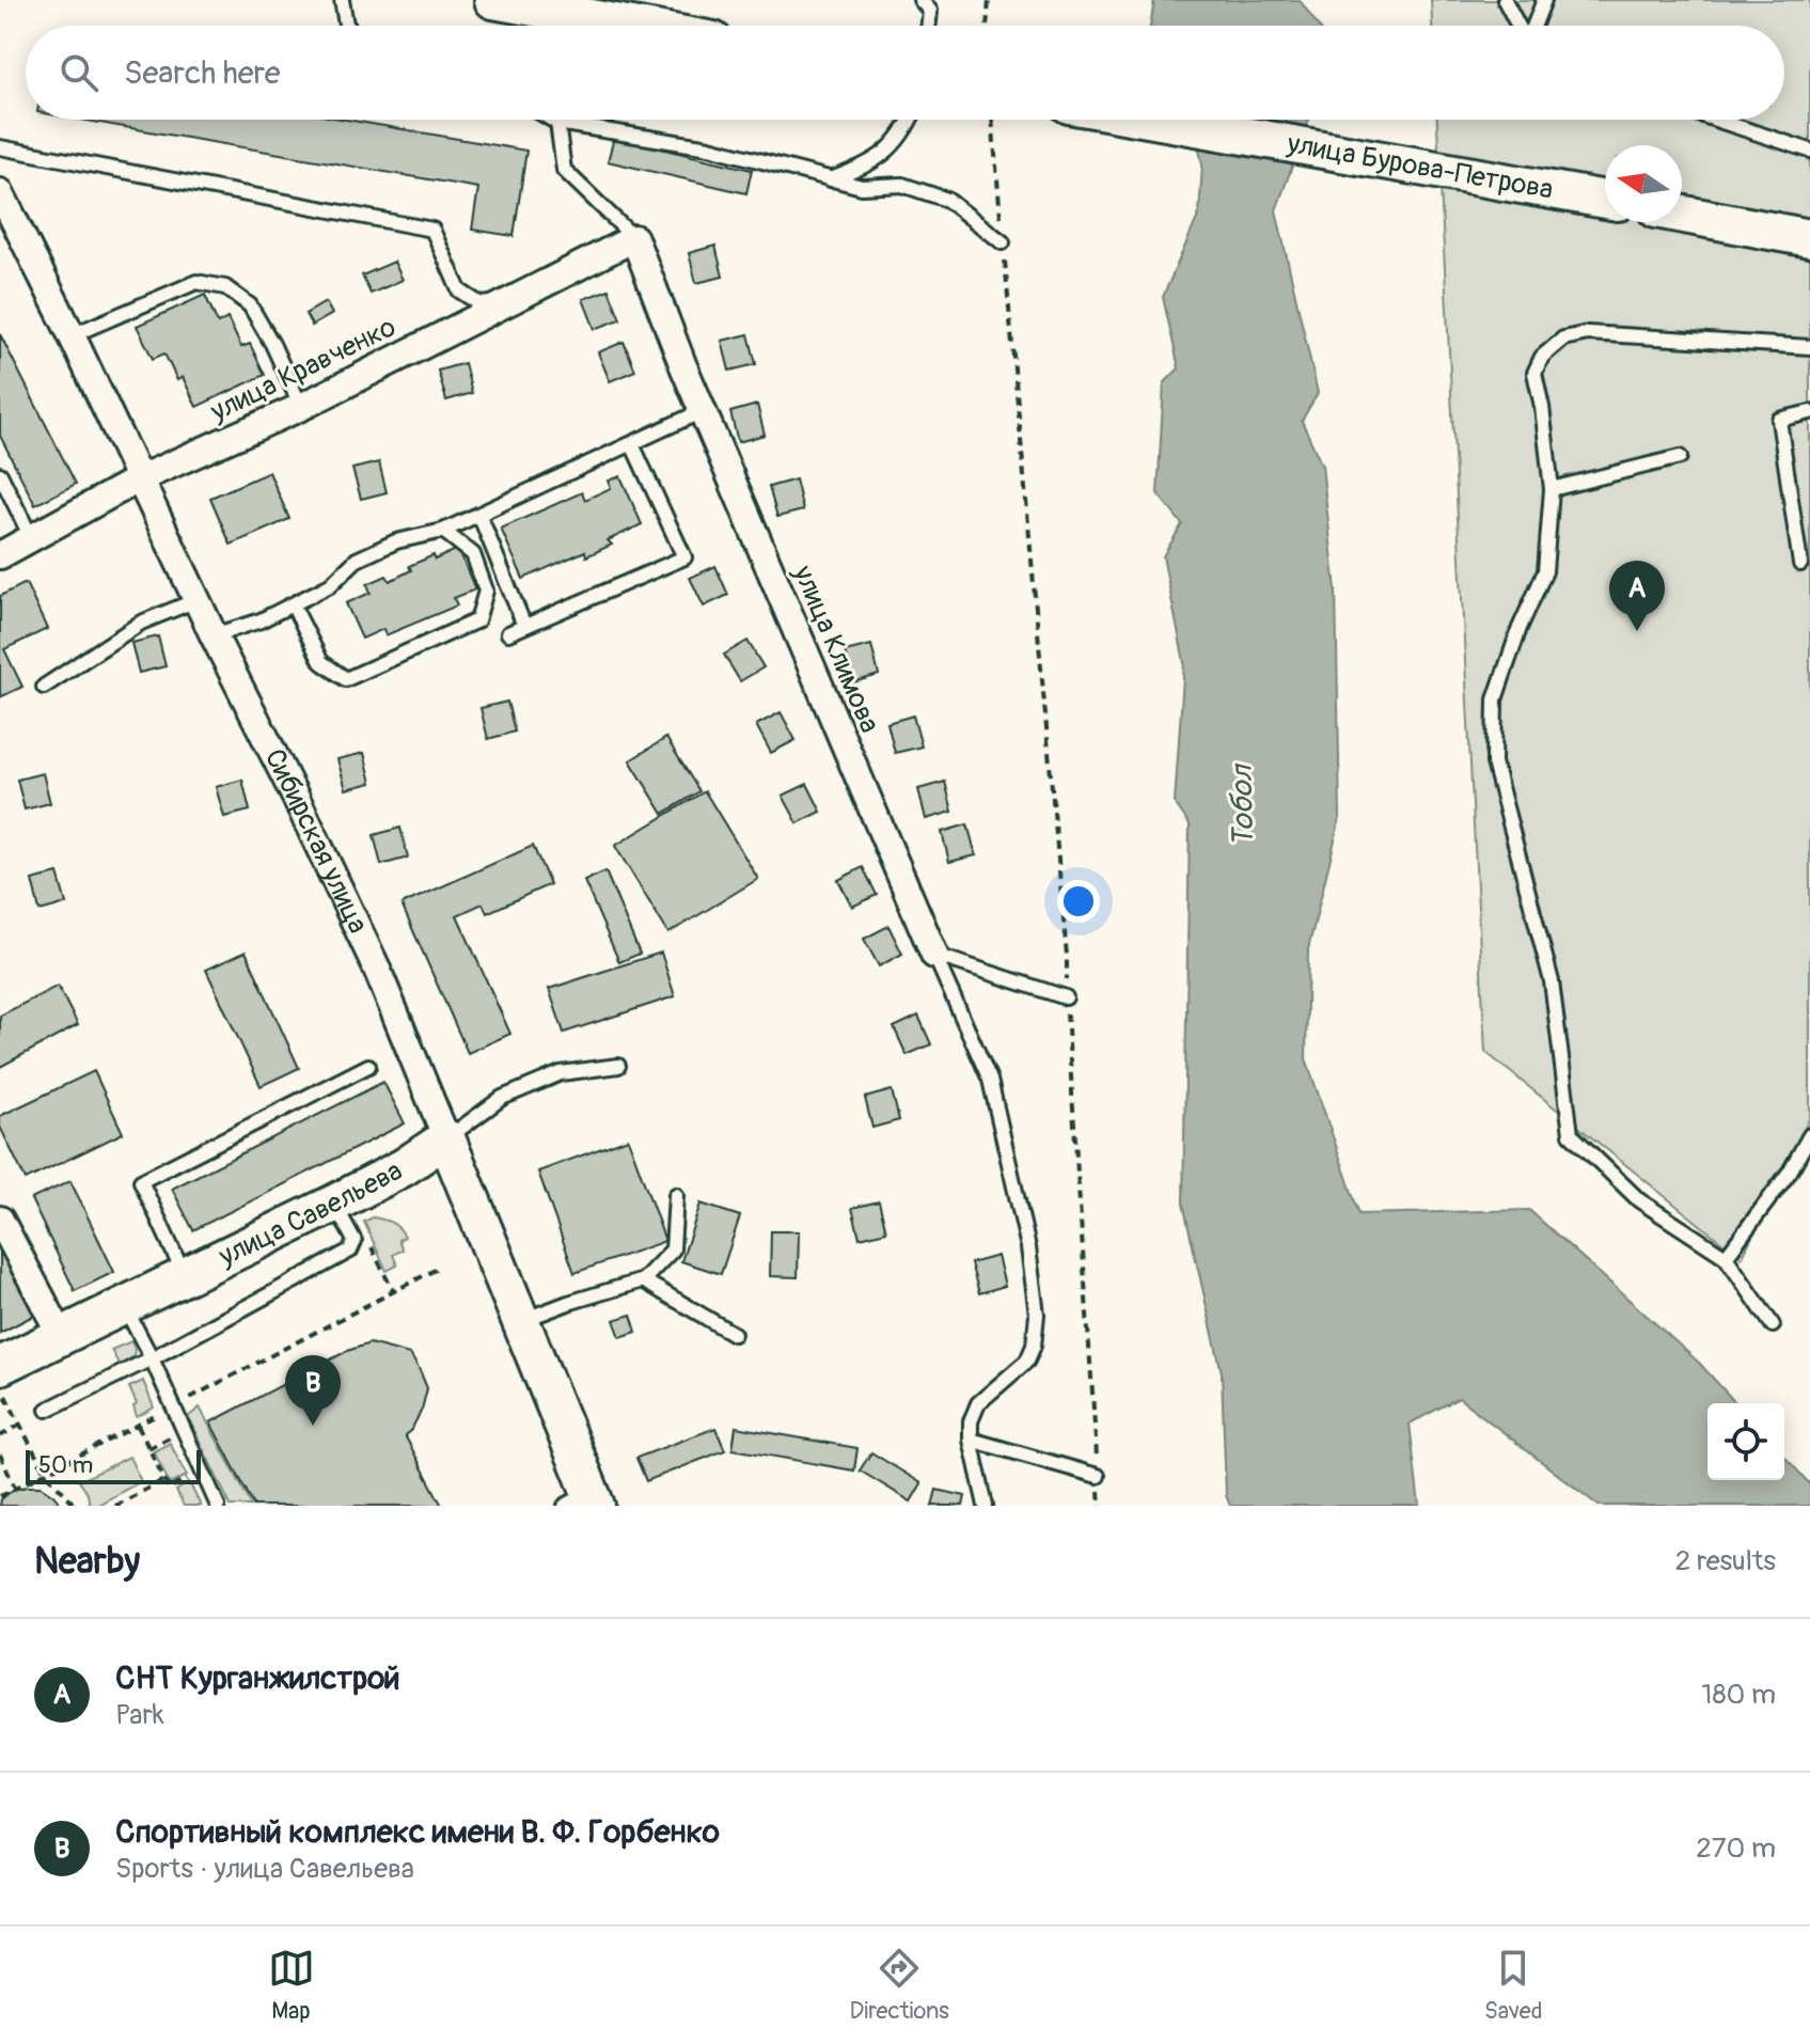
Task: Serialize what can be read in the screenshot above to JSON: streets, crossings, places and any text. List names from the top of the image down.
{
  "streets": {
    "main road": ["улица Бурова-Петрова", "Сибирская улица", "улица Савельева"],
    "street": ["улица Кравченко", "улица Климова"]
  },
  "crossings": [
    ["улица Кравченко", "улица Климова"],
    ["улица Кравченко", "Сибирская улица"],
    ["Сибирская улица", "улица Савельева"]
  ],
  "water": ["Тобол"],
  "scale_bar": "50 m",
  "north": "left",
  "page": {
    "search": "Search here",
    "pins": ["A", "B"],
    "scale": "50 m",
    "heading": ["Nearby", "2 results"],
    "list": [
      {
        "mark": "A",
        "name": "СНТ Курганжилстрой",
        "note": "Park",
        "value": "180 m"
      },
      {
        "mark": "B",
        "name": "Спортивный комплекс имени В. Ф. Горбенко",
        "note": "Sports · улица Савельева",
        "value": "270 m"
      }
    ],
    "nav": ["Map", "Directions", "Saved"]
  }
}
